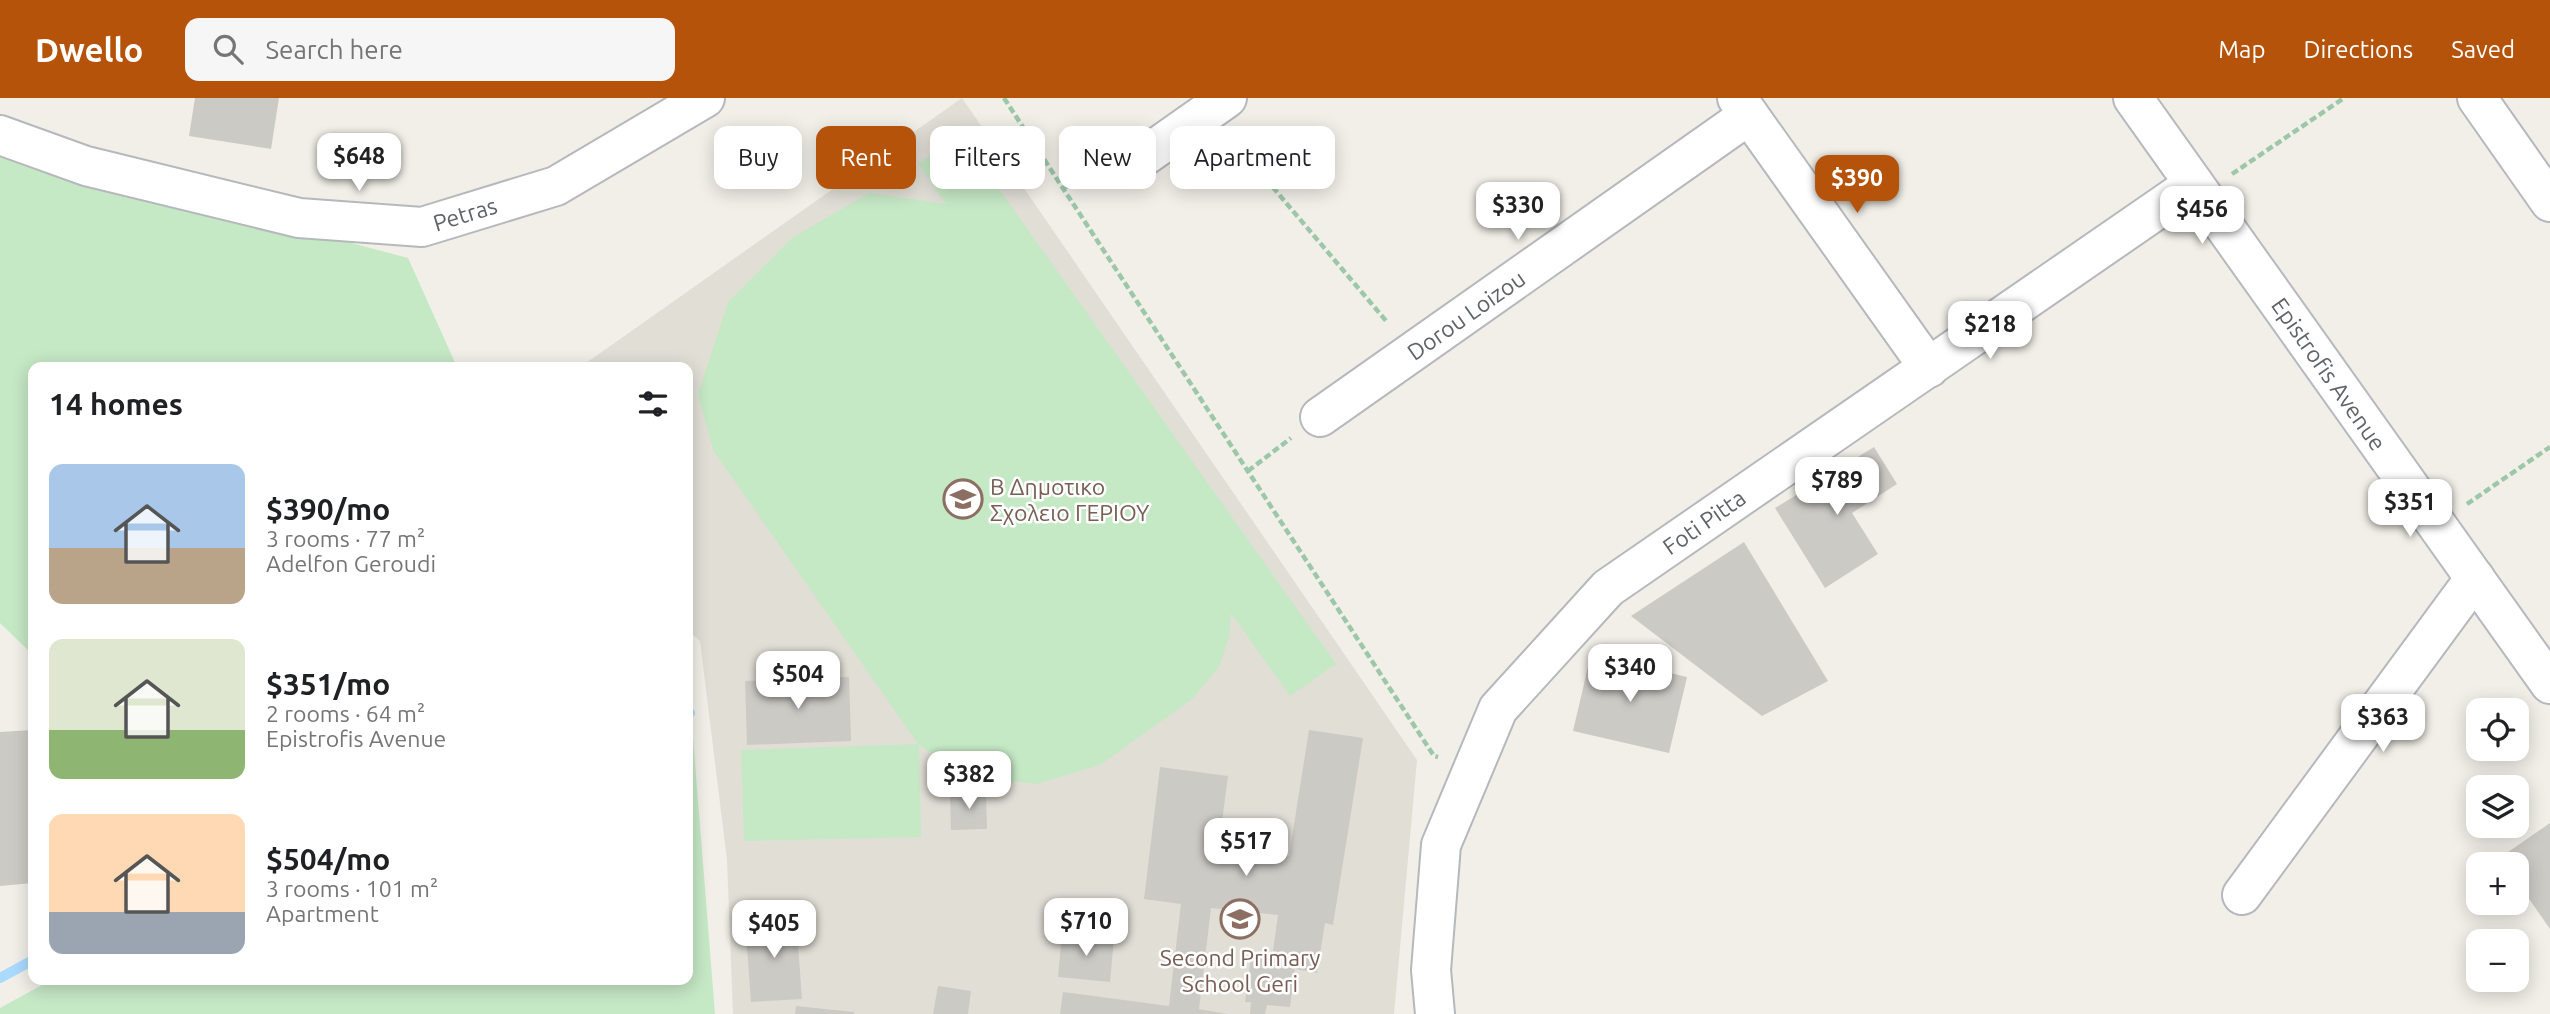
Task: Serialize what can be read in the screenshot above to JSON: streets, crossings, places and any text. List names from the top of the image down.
{
  "streets": {
    "street": [
      "Petras",
      "Dorou Loizou",
      "Epistrofis Avenue",
      "Foti Pitta"
    ]
  },
  "crossings": [
    ["Epistrofis Avenue", "Foti Pitta"]
  ],
  "places": {
    "school or university": ["Β Δημοτικο Σχολειο ΓΕΡΙΟΥ", "Second Primary School Geri"]
  },
  "page": {
    "header": "Dwello",
    "search": "Search here",
    "nav": ["Map", "Directions", "Saved"],
    "chip": [
      "Buy",
      "Rent",
      "Filters",
      "New",
      "Apartment"
    ],
    "price": [
      "$648",
      "$390",
      "$330",
      "$456",
      "$218",
      "$789",
      "$351",
      "$340",
      "$504",
      "$363",
      "$382",
      "$517",
      "$710",
      "$405"
    ],
    "heading": "14 homes",
    "list": [
      {
        "name": "$390/mo",
        "note": "3 rooms · 77 m² · Adelfon Geroudi"
      },
      {
        "name": "$351/mo",
        "note": "2 rooms · 64 m² · Epistrofis Avenue"
      },
      {
        "name": "$504/mo",
        "note": "3 rooms · 101 m² · Apartment"
      }
    ],
    "map_buttons": ["+", "−"]
  }
}
